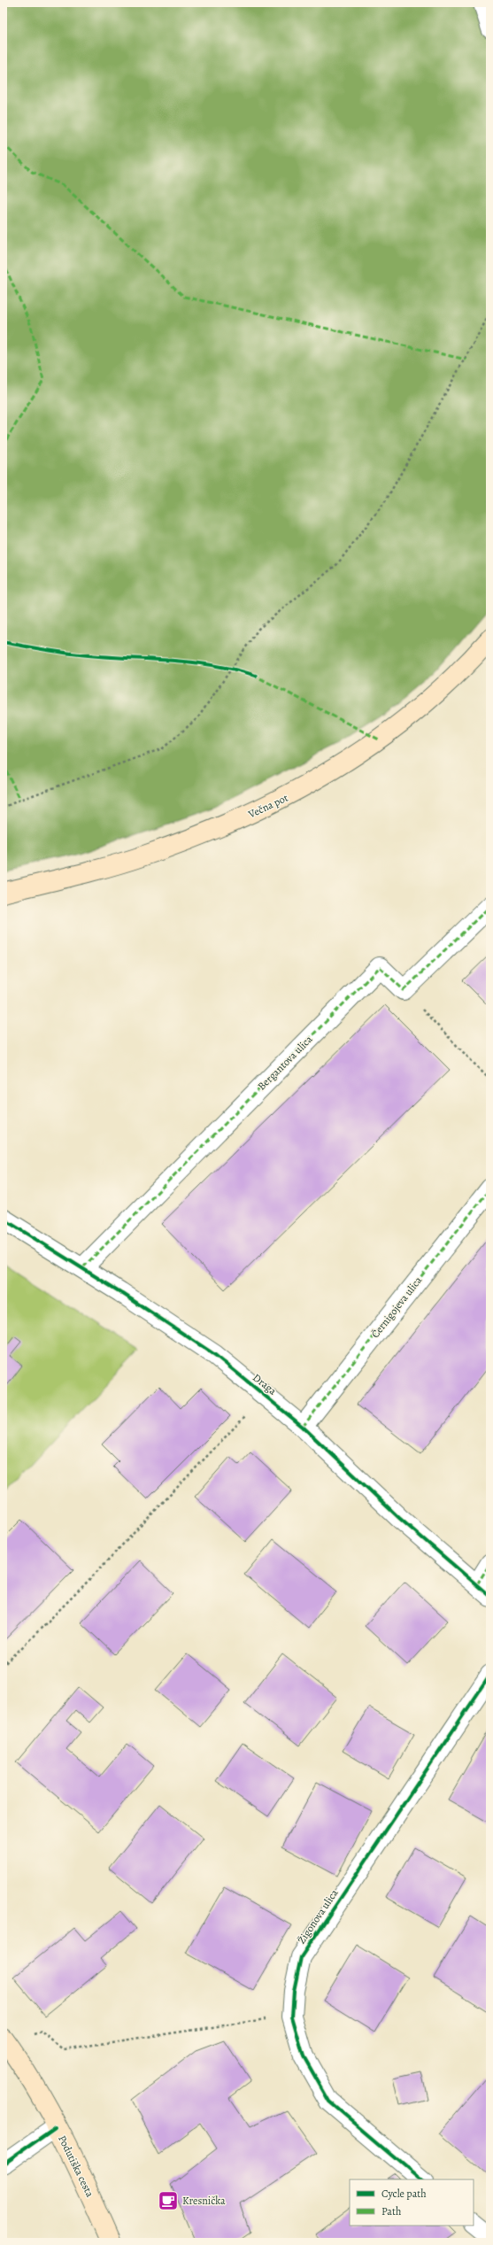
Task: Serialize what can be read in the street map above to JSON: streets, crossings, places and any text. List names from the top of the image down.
{
  "streets": {
    "main road": ["Večna pot", "Podutiška cesta"],
    "street": [
      "Bergantova ulica",
      "Černigojeva ulica",
      "Draga",
      "Žigonova ulica"
    ]
  },
  "crossings": [
    ["Bergantova ulica", "Draga"],
    ["Černigojeva ulica", "Draga"]
  ],
  "places": {
    "cafe": ["Kresnička"]
  },
  "legend": ["Cycle path", "Path"]
}
